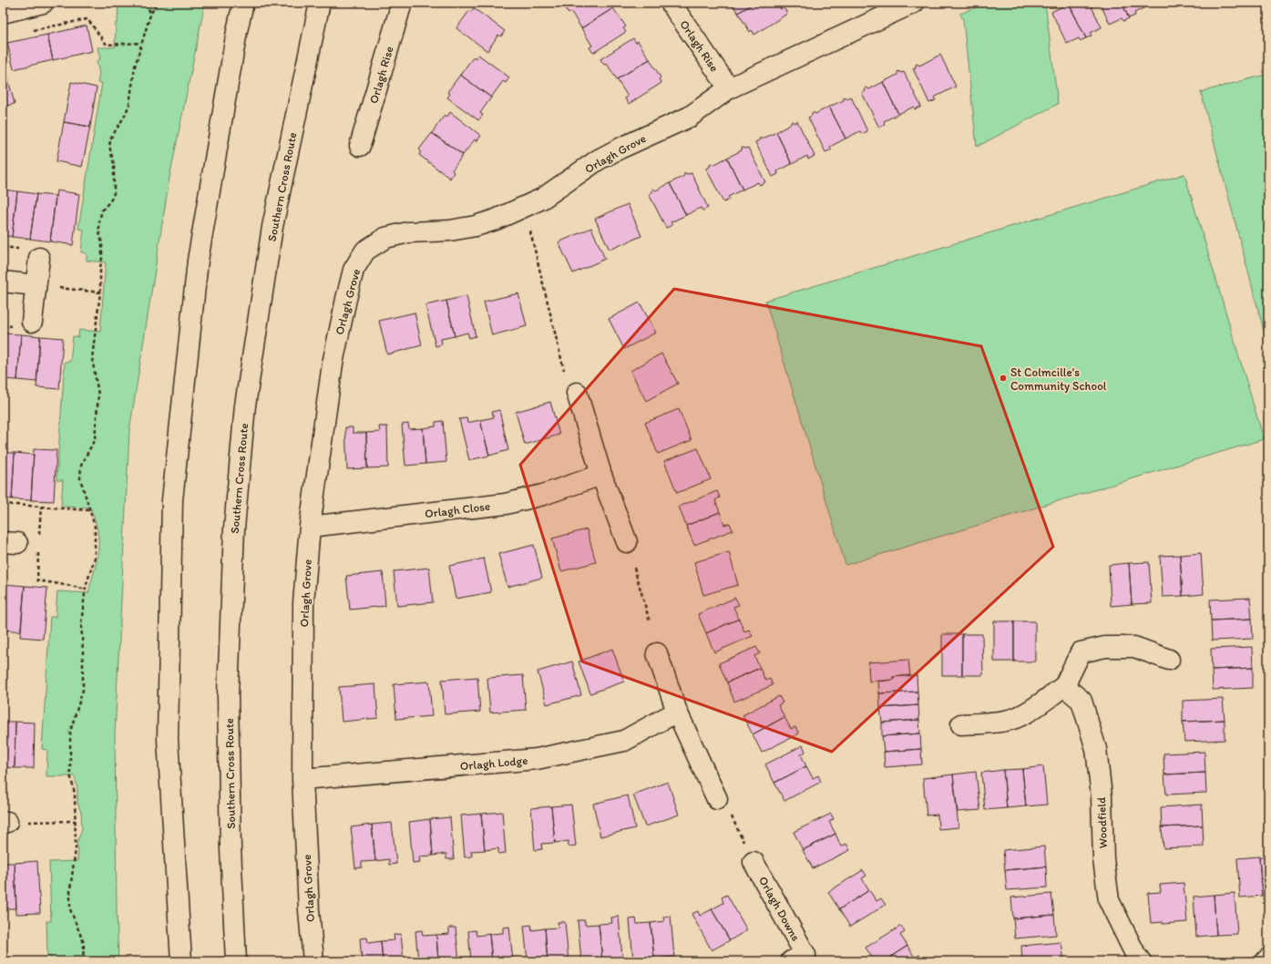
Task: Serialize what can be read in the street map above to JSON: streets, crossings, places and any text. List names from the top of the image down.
{
  "streets": {
    "main road": [
      "Orlagh Rise",
      "Orlagh Grove",
      "Southern Cross Route",
      "Orlagh Close",
      "Orlagh Lodge",
      "Woodfield",
      "Orlagh Downs"
    ]
  },
  "crossings": [
    ["Orlagh Rise", "Orlagh Grove"],
    ["Orlagh Grove", "Orlagh Close"],
    ["Orlagh Grove", "Orlagh Lodge"]
  ],
  "places": ["St Colmcille's Community School"]
}
